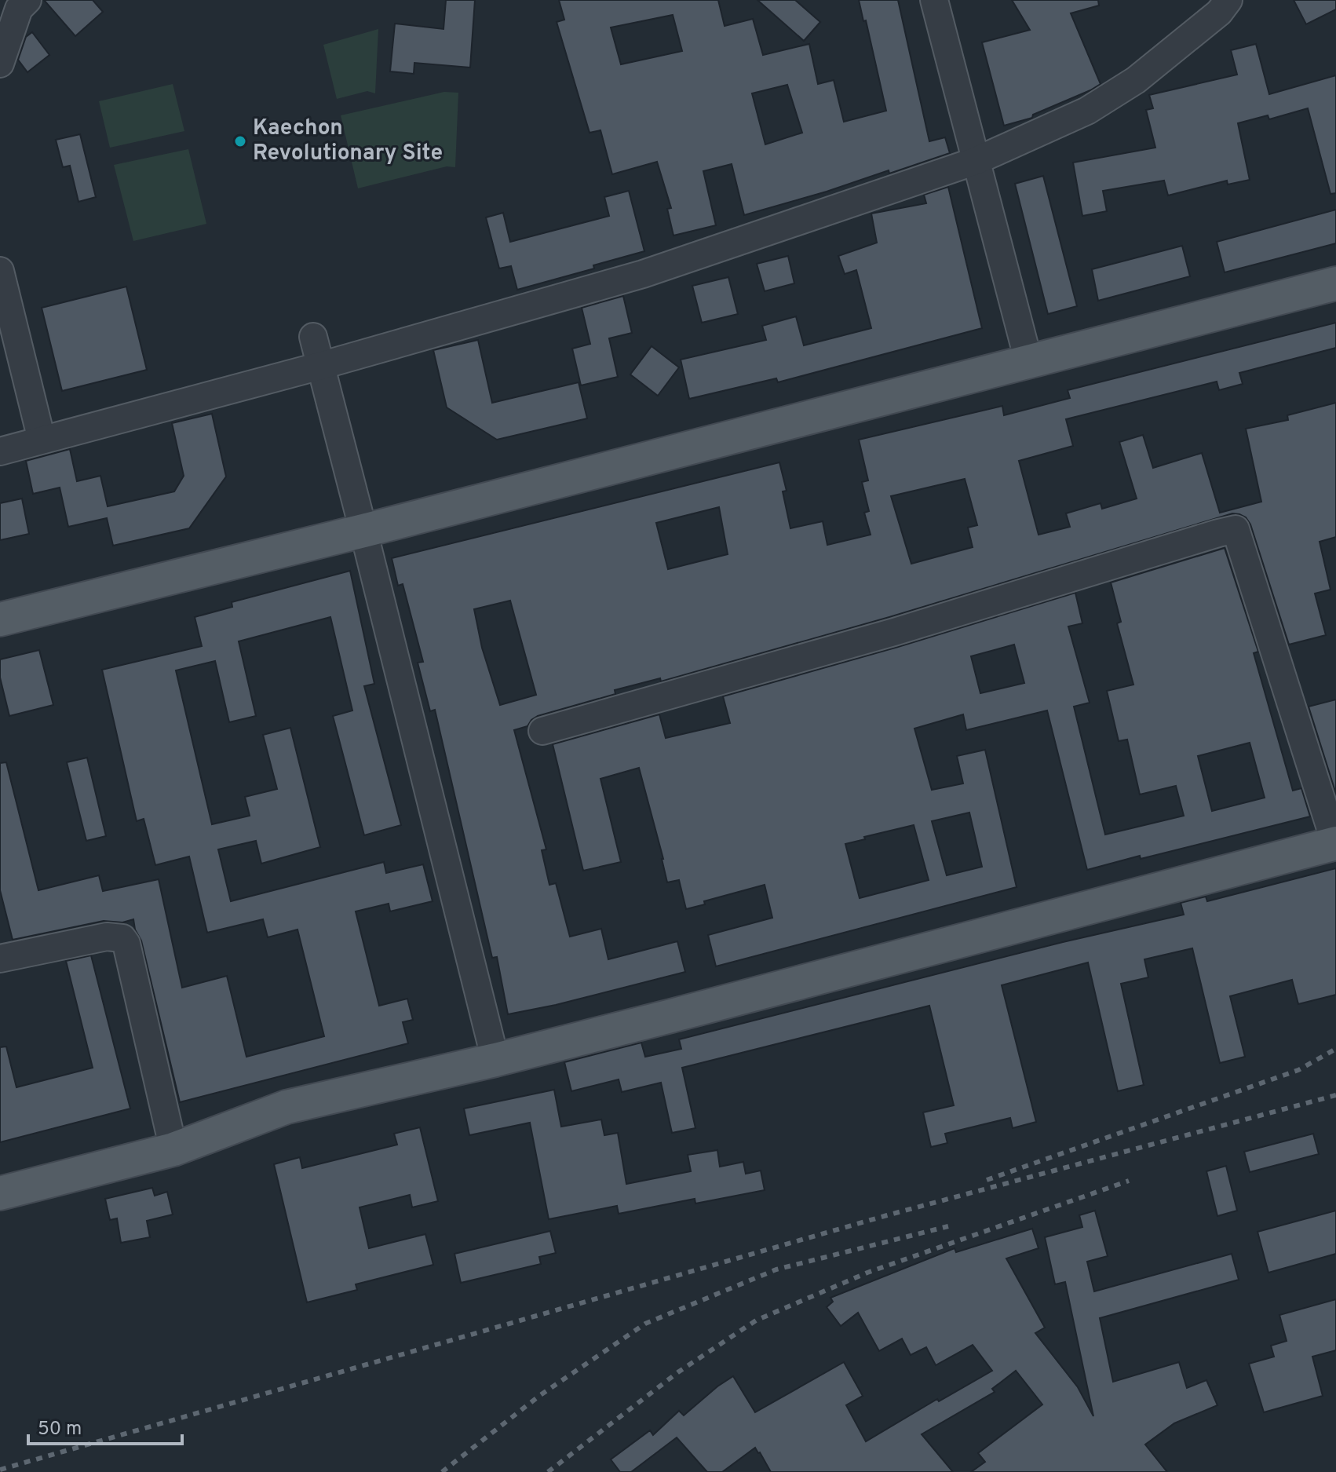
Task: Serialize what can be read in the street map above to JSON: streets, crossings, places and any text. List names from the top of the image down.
{
  "places": ["Kaechon Revolutionary Site"],
  "scale_bar": "50 m"
}
